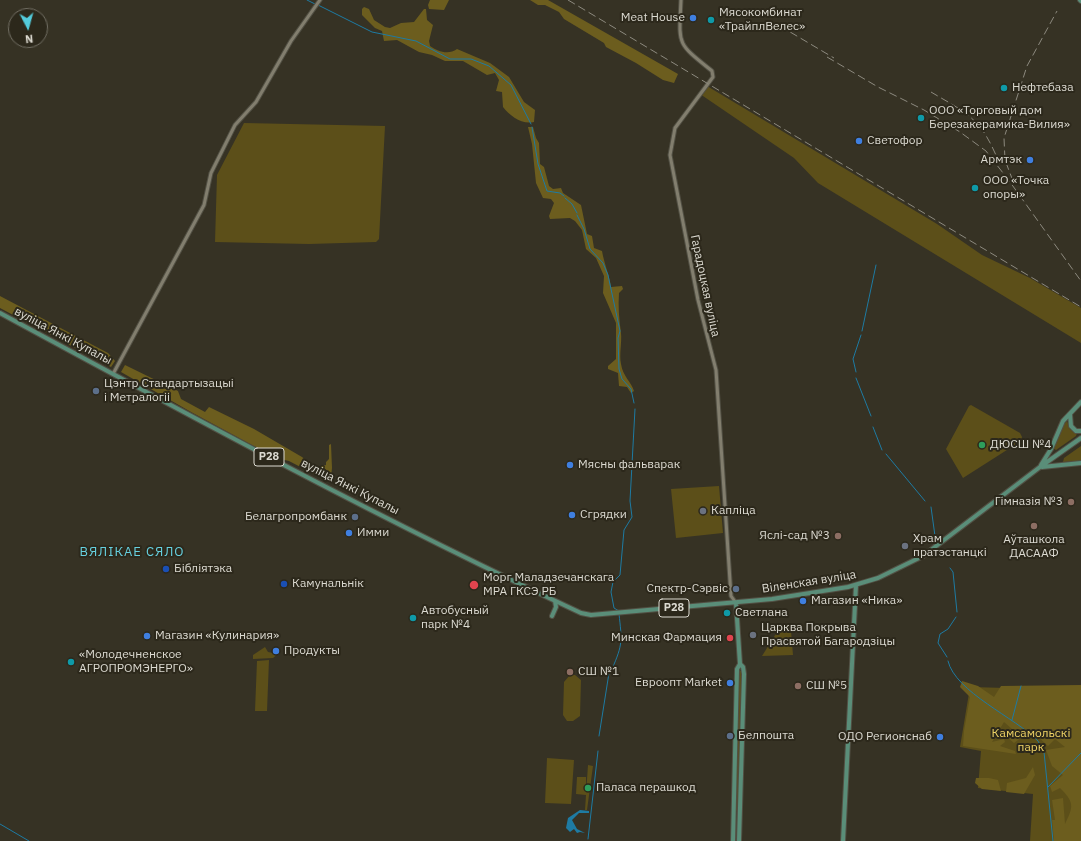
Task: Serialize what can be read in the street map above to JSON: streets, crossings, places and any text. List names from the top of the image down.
{
  "streets": {
    "main road": ["вуліца Янкі Купалы", "Р28", "Віленская вуліца"],
    "street": ["Гарадоцкая вуліца"]
  },
  "crossings": [
    ["Гарадоцкая вуліца", "вуліца Янкі Купалы"],
    ["Гарадоцкая вуліца", "Віленская вуліца"],
    ["вуліца Янкі Купалы", "Віленская вуліца"]
  ],
  "districts": ["ВЯЛІКАЕ СЯЛО"],
  "parks": ["Камсамольскі парк"],
  "places": [
    "Meat House",
    "Мясокомбинат «ТрайплВелес»",
    "Нефтебаза",
    "ООО «Торговый дом Березакерамика-Вилия»",
    "Светофор",
    "Армтэк",
    "ООО «Точка опоры»",
    "Цэнтр Стандартызацыі і Метралогіі",
    "ДЮСШ №4",
    "Мясны фальварак",
    "Гімназія №3",
    "Капліца",
    "Сгрядки",
    "Белагропромбанк",
    "Аўташкола ДАСААФ",
    "Имми",
    "Яслі-сад №3",
    "Храм пратэстанцкі",
    "Бібліятэка",
    "Камунальнік",
    "Морг Маладзечанскага МРА ГКСЭ РБ",
    "Спектр-Сэрвіс",
    "Магазин «Ника»",
    "Светлана",
    "Автобусный парк №4",
    "Царква Покрыва Прасвятой Багародзіцы",
    "Магазин «Кулинария»",
    "Минская Фармация",
    "Продукты",
    "«Молодечненское АГРОПРОМЭНЕРГО»",
    "СШ №1",
    "Евроопт Market",
    "СШ №5",
    "Белпошта",
    "ОДО Регионснаб",
    "Паласа перашкод"
  ],
  "north": "bottom"
}
